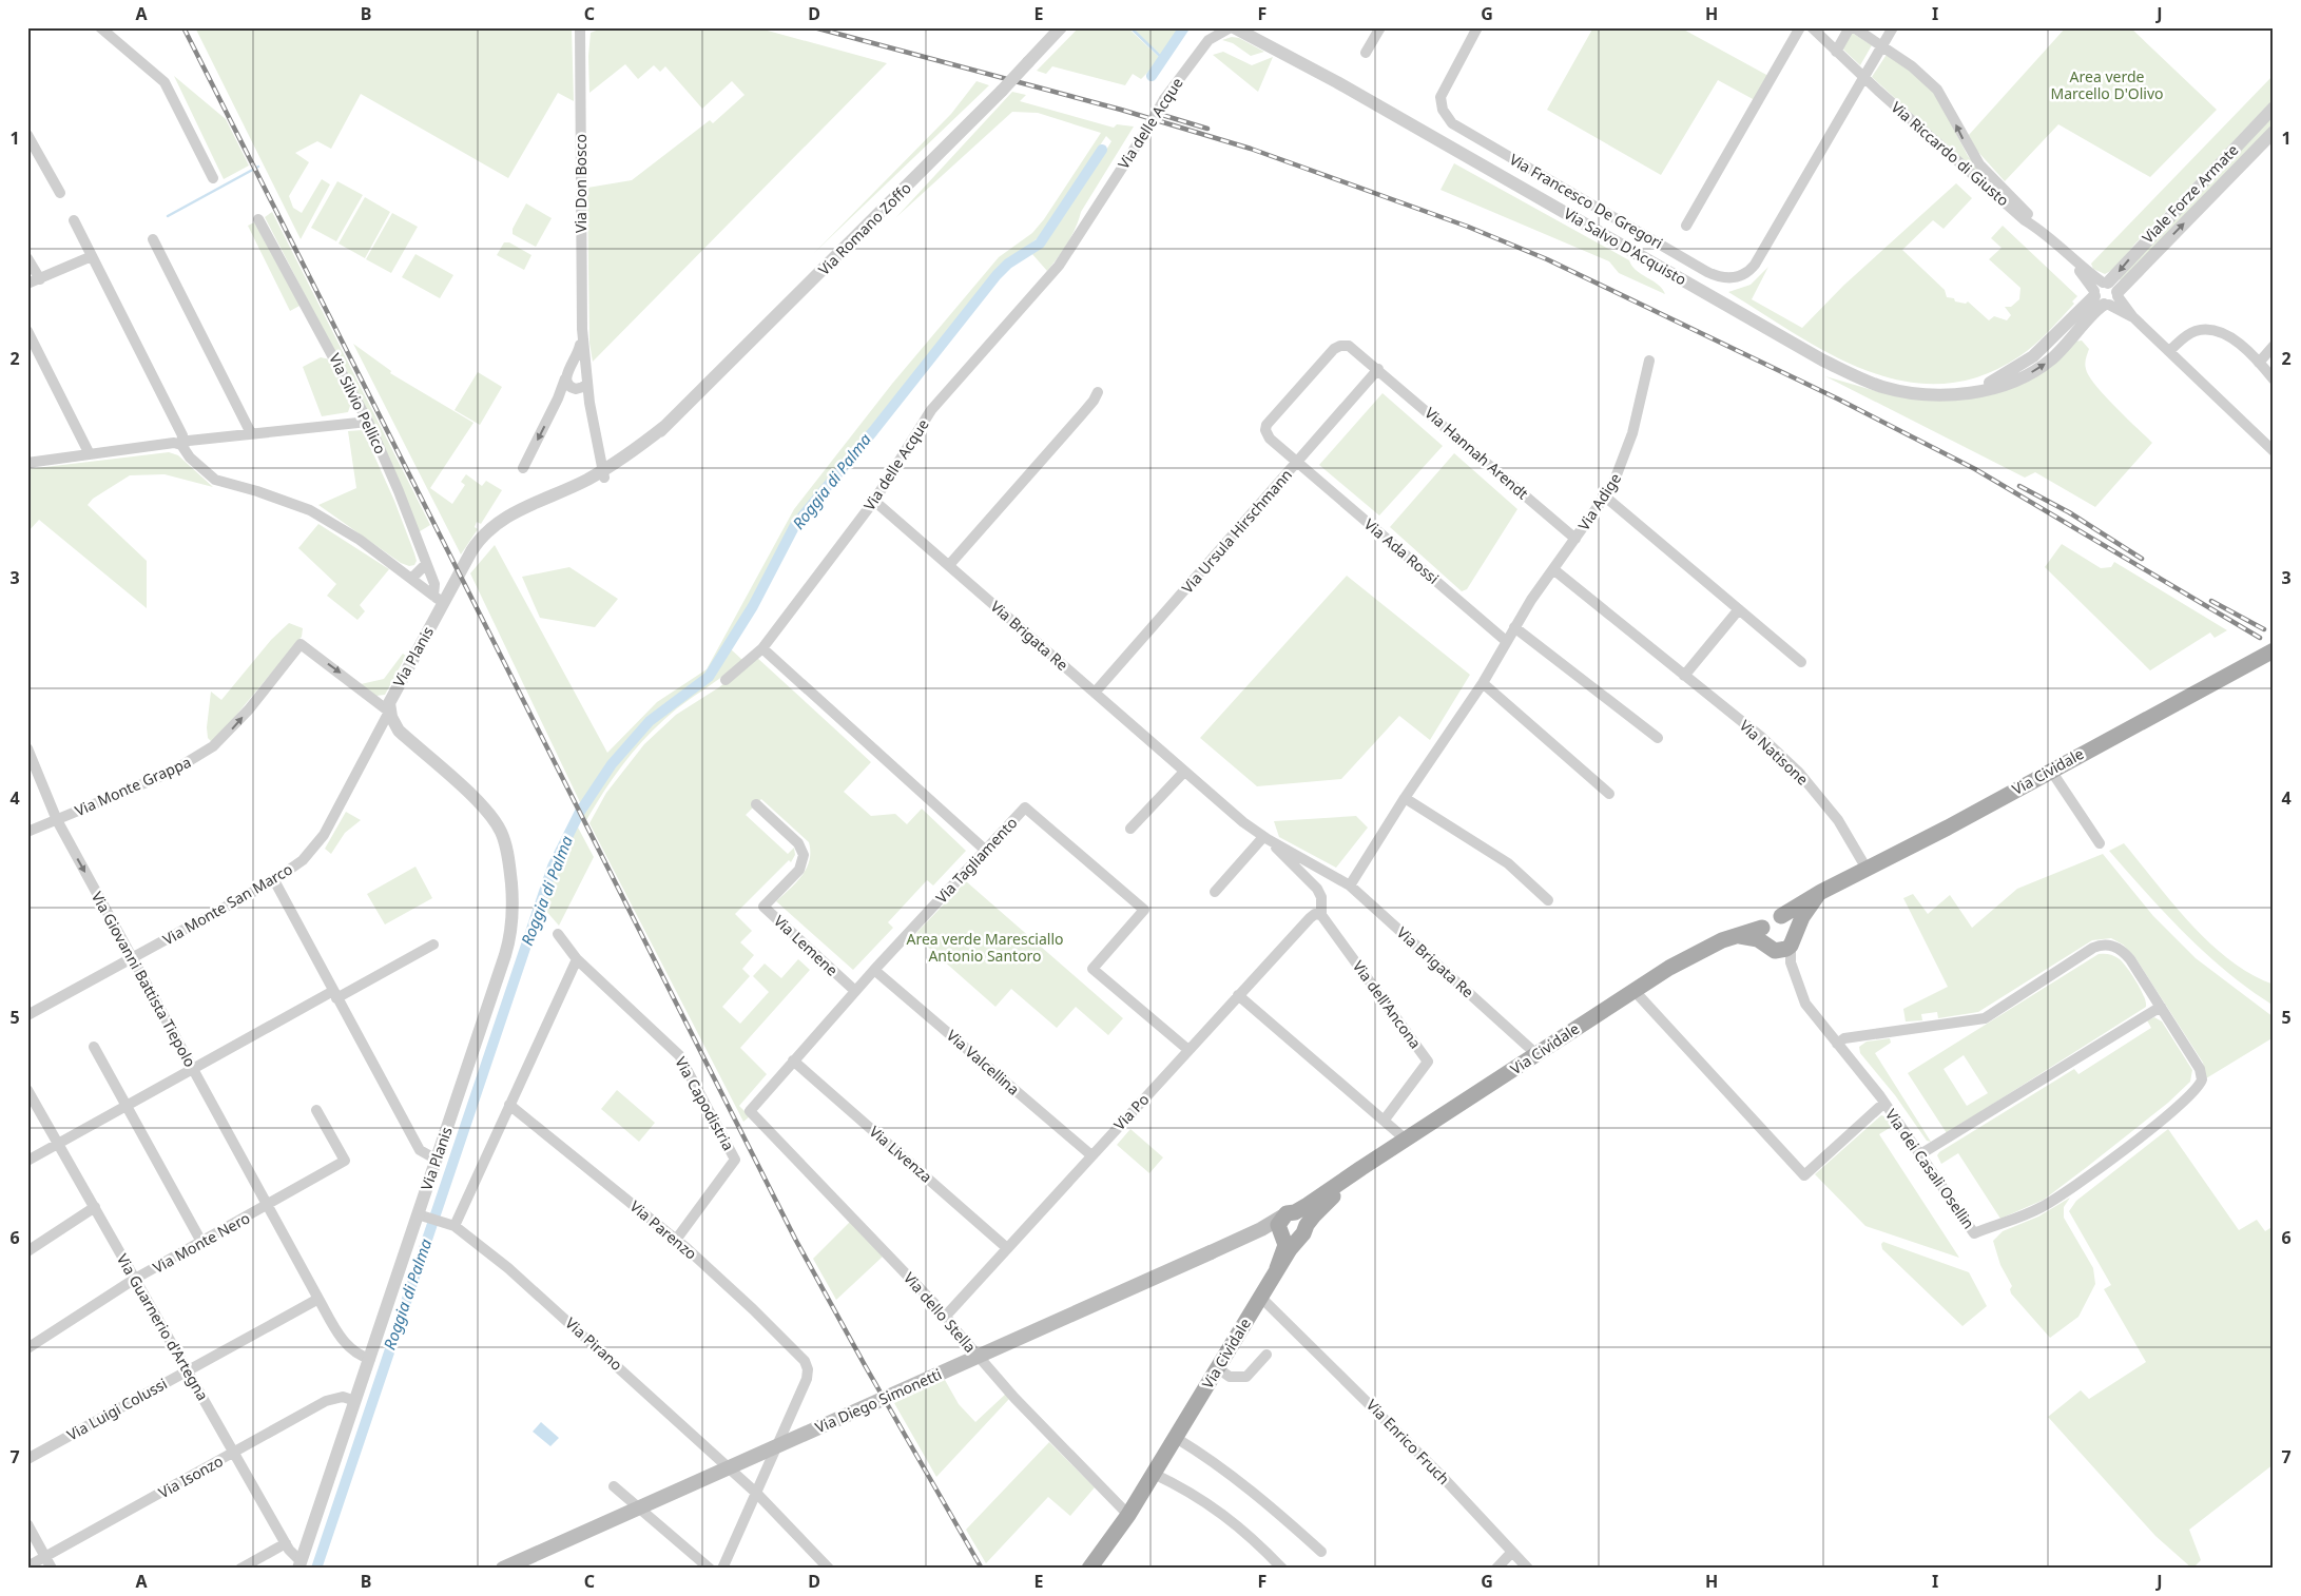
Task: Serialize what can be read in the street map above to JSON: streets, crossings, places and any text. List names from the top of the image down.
{
  "streets": {
    "main road": ["Via Cividale", "Via Diego Simonetti"],
    "street": [
      "Via delle Acque",
      "Via Riccardo di Giusto",
      "Via Don Bosco",
      "Viale Forze Armate",
      "Via Francesco De Gregori",
      "Via Romano Zoffo",
      "Via Salvo D'Acquisto",
      "Via Silvio Pellico",
      "Via Hannah Arendt",
      "Via Adige",
      "Via Ursula Hirschmann",
      "Via Ada Rossi",
      "Via Brigata Re",
      "Via Planis",
      "Via Natisone",
      "Via Monte Grappa",
      "Via Tagliamento",
      "Via Monte San Marco",
      "Via Lemene",
      "Via Giovanni Battista Tiepolo",
      "Via dell'Ancona",
      "Via Valcellina",
      "Via Capodistria",
      "Via Po",
      "Via Livenza",
      "Via dei Casali Osellin",
      "Via Parenzo",
      "Via Monte Nero",
      "Via dello Stella",
      "Via Guarnerio d'Artegna",
      "Via Pirano",
      "Via Luigi Colussi",
      "Via Enrico Fruch",
      "Via Isonzo"
    ]
  },
  "crossings": [
    ["Via delle Acque", "Via Salvo D'Acquisto"],
    ["Via delle Acque", "Via Brigata Re"],
    ["Via Riccardo di Giusto", "Viale Forze Armate"],
    ["Via Riccardo di Giusto", "Via Francesco De Gregori"],
    ["Via Riccardo di Giusto", "Via Salvo D'Acquisto"],
    ["Via Don Bosco", "Via Romano Zoffo"],
    ["Viale Forze Armate", "Via Salvo D'Acquisto"],
    ["Via Romano Zoffo", "Via Silvio Pellico"],
    ["Via Romano Zoffo", "Via Planis"],
    ["Via Silvio Pellico", "Via Planis"],
    ["Via Hannah Arendt", "Via Adige"],
    ["Via Hannah Arendt", "Via Ursula Hirschmann"],
    ["Via Hannah Arendt", "Via Ada Rossi"],
    ["Via Adige", "Via Ada Rossi"],
    ["Via Adige", "Via Brigata Re"],
    ["Via Adige", "Via Natisone"],
    ["Via Ursula Hirschmann", "Via Ada Rossi"],
    ["Via Ursula Hirschmann", "Via Brigata Re"],
    ["Via Brigata Re", "Via Cividale"],
    ["Via Planis", "Via Monte Grappa"],
    ["Via Planis", "Via Monte San Marco"],
    ["Via Planis", "Via Giovanni Battista Tiepolo"],
    ["Via Planis", "Via Guarnerio d'Artegna"],
    ["Via Planis", "Via Pirano"],
    ["Via Planis", "Via Isonzo"],
    ["Via Natisone", "Via Cividale"],
    ["Via Cividale", "Via dei Casali Osellin"],
    ["Via Cividale", "Via dello Stella"],
    ["Via Cividale", "Via Diego Simonetti"],
    ["Via Cividale", "Via Enrico Fruch"],
    ["Via Monte Grappa", "Via Monte San Marco"],
    ["Via Monte Grappa", "Via Giovanni Battista Tiepolo"],
    ["Via Tagliamento", "Via Lemene"],
    ["Via Tagliamento", "Via Valcellina"],
    ["Via Tagliamento", "Via Po"],
    ["Via Tagliamento", "Via Livenza"],
    ["Via Tagliamento", "Via dello Stella"],
    ["Via Monte San Marco", "Via Giovanni Battista Tiepolo"],
    ["Via Giovanni Battista Tiepolo", "Via Monte Nero"],
    ["Via Giovanni Battista Tiepolo", "Via Luigi Colussi"],
    ["Via dell'Ancona", "Via Po"],
    ["Via Valcellina", "Via Po"],
    ["Via Capodistria", "Via Parenzo"],
    ["Via Po", "Via Livenza"],
    ["Via Po", "Via dello Stella"],
    ["Via Parenzo", "Via Pirano"],
    ["Via Monte Nero", "Via Guarnerio d'Artegna"],
    ["Via Guarnerio d'Artegna", "Via Luigi Colussi"],
    ["Via Guarnerio d'Artegna", "Via Isonzo"]
  ],
  "one_way": ["Via Monte Grappa"],
  "water": ["Roggia di Palma"],
  "parks": ["Area verde Marcello D'Olivo", "Area verde Maresciallo Antonio Santoro"],
  "grid": {
    "columns": [
      "A",
      "B",
      "C",
      "D",
      "E",
      "F",
      "G",
      "H",
      "I",
      "J"
    ],
    "rows": [
      "1",
      "2",
      "3",
      "4",
      "5",
      "6",
      "7"
    ]
  }
}
